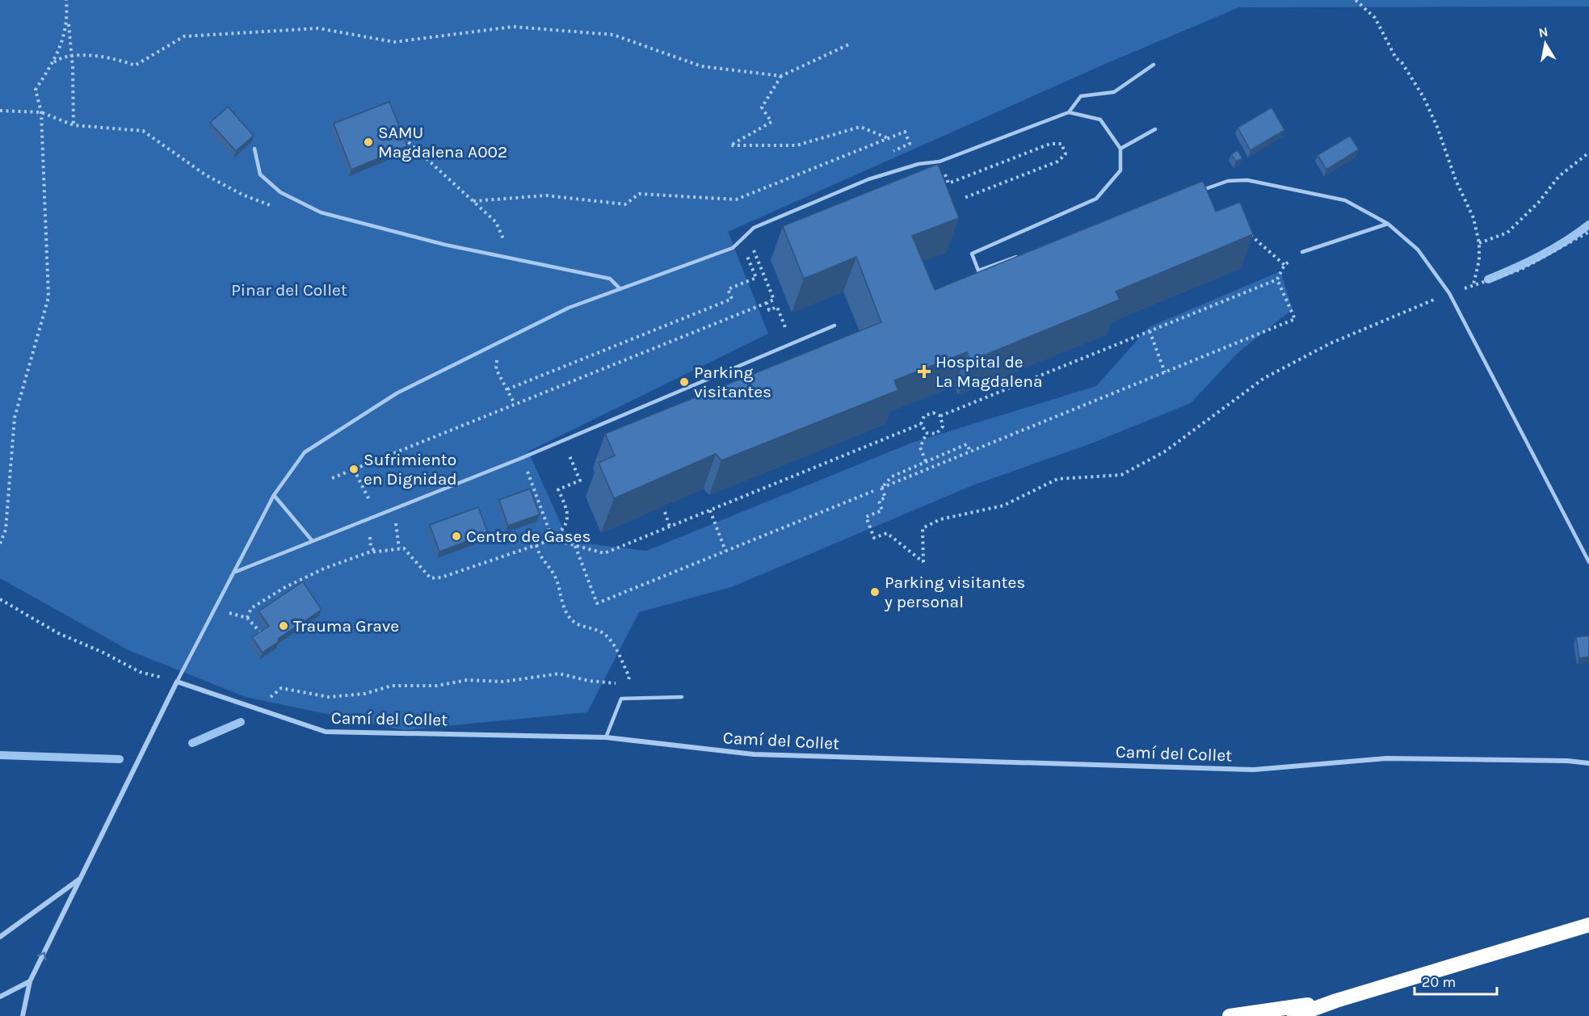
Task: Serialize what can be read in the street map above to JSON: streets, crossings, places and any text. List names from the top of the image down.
{
  "streets": {
    "street": ["Camí del Collet"]
  },
  "parks": ["Pinar del Collet"],
  "places": {
    "other": [
      "SAMU Magdalena A002",
      "Parking visitantes",
      "Sufrimiento en Dignidad",
      "Centro de Gases",
      "Parking visitantes y personal",
      "Trauma Grave"
    ],
    "health": ["Hospital de La Magdalena"]
  },
  "scale_bar": "20 m",
  "north": "top"
}
